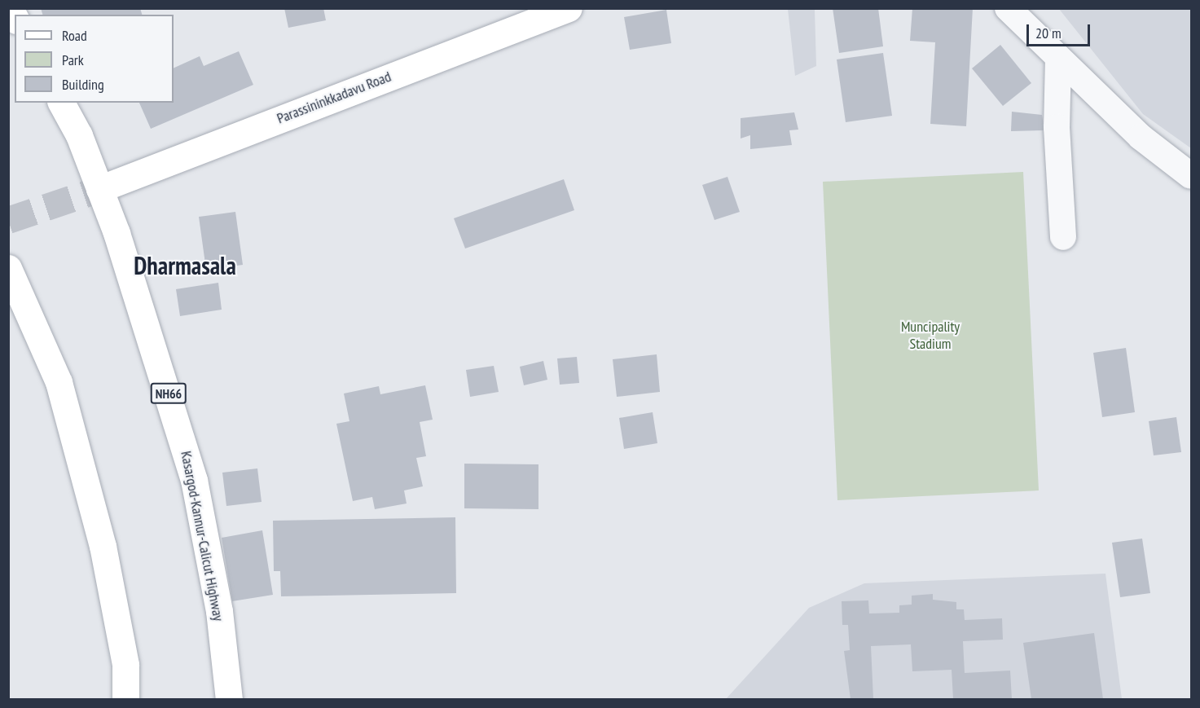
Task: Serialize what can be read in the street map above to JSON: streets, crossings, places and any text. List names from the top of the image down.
{
  "streets": {
    "main road": ["Parassininkkadavu Road", "NH66", "Kasargod-Kannur-Calicut Highway"]
  },
  "crossings": [
    ["Parassininkkadavu Road", "Kasargod-Kannur-Calicut Highway"]
  ],
  "districts": ["Dharmasala"],
  "parks": ["Muncipality Stadium"],
  "legend": ["Road", "Park", "Building"],
  "scale_bar": "20 m"
}
